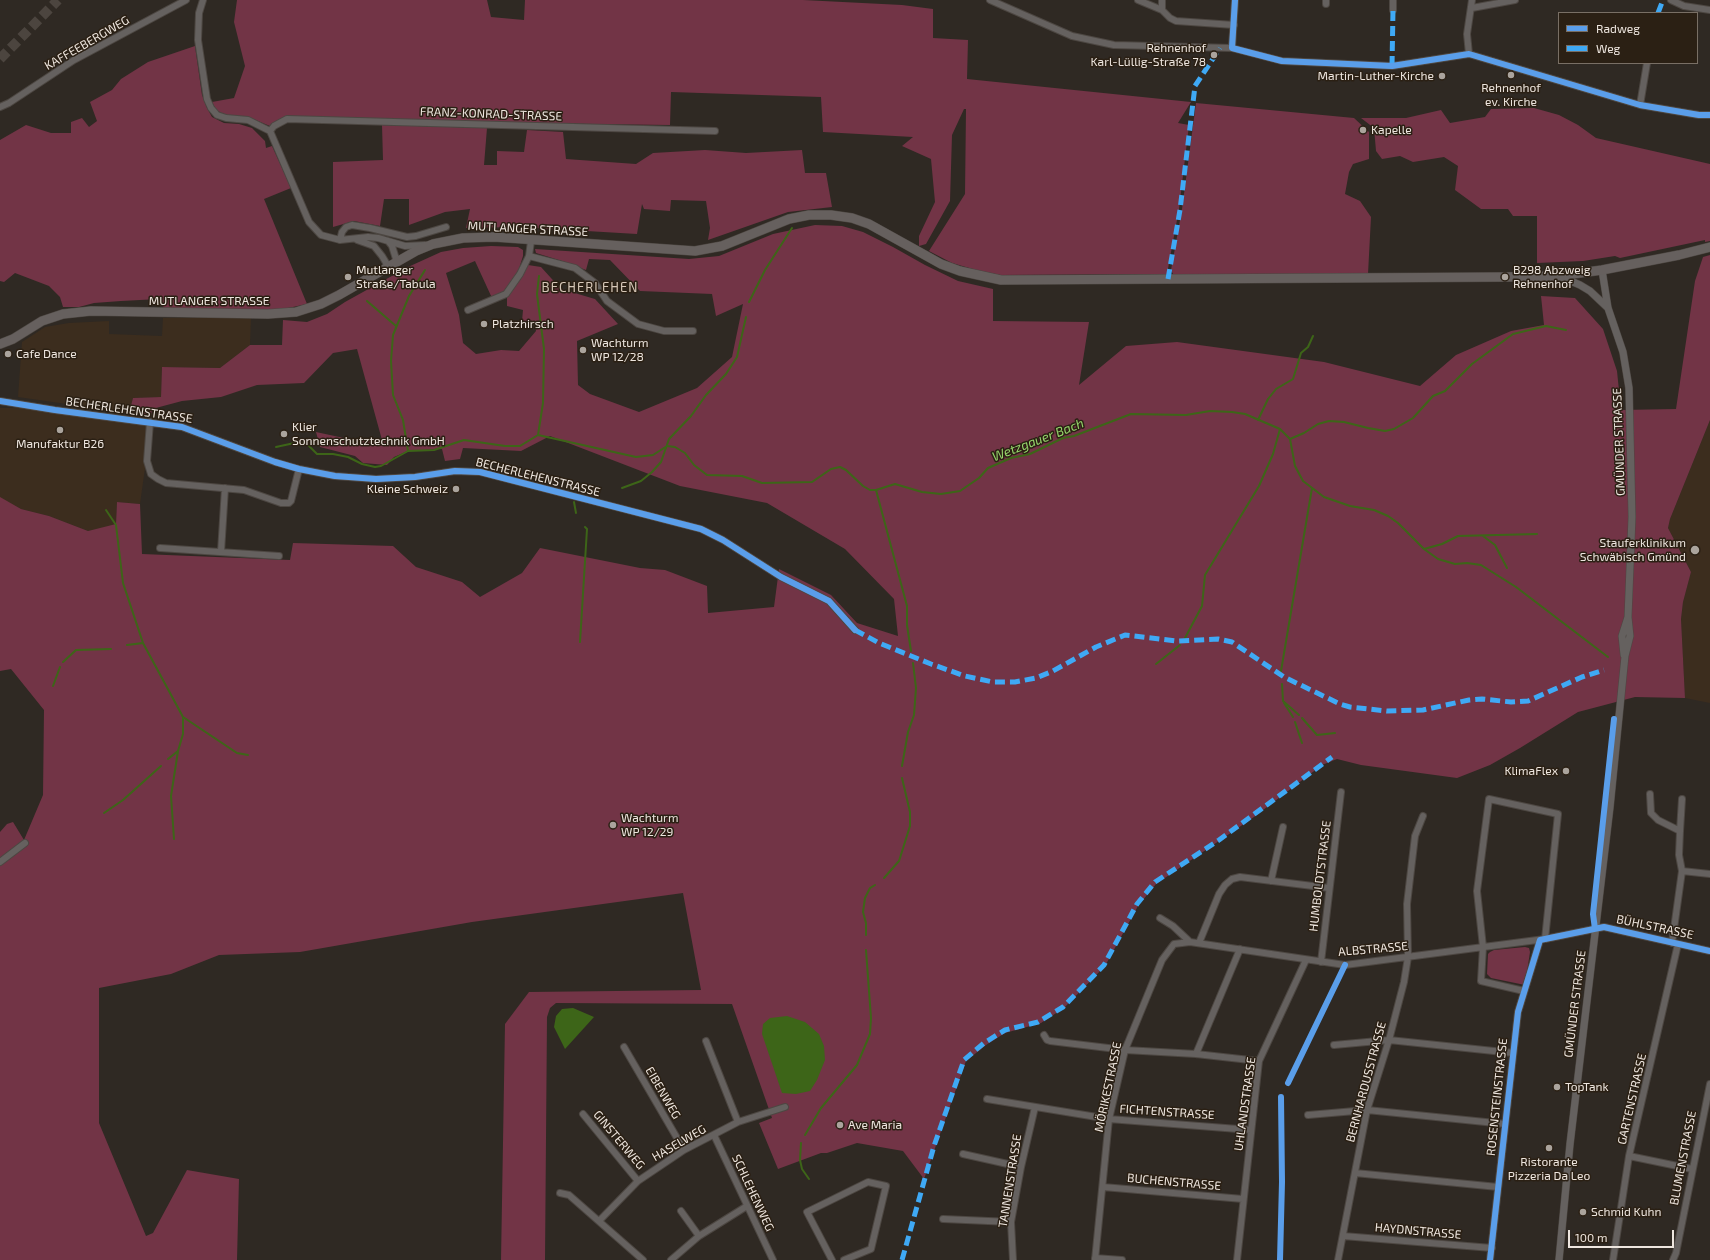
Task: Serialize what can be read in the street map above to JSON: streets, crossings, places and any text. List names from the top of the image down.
{
  "streets": {
    "main road": ["MUTLANGER STRASSE"],
    "street": [
      "KAFFEEBERGWEG",
      "FRANZ-KONRAD-STRASSE",
      "BECHERLEHENSTRASSE",
      "GMÜNDER STRASSE",
      "HUMBOLDTSTRASSE",
      "BÜHLSTRASSE",
      "ALBSTRASSE",
      "BERNHARDUSSTRASSE",
      "MÖRIKESTRASSE",
      "EIBENWEG",
      "ROSENSTEINSTRASSE",
      "GARTENSTRASSE",
      "UHLANDSTRASSE",
      "FICHTENSTRASSE",
      "GINSTERWEG",
      "HASELWEG",
      "BLUMENSTRASSE",
      "TANNENSTRASSE",
      "BUCHENSTRASSE",
      "SCHLEHENWEG",
      "HAYDNSTRASSE"
    ]
  },
  "crossings": [
    ["MUTLANGER STRASSE", "GMÜNDER STRASSE"],
    ["GMÜNDER STRASSE", "BÜHLSTRASSE"],
    ["GMÜNDER STRASSE", "ALBSTRASSE"],
    ["HUMBOLDTSTRASSE", "ALBSTRASSE"],
    ["BÜHLSTRASSE", "ALBSTRASSE"],
    ["BÜHLSTRASSE", "GARTENSTRASSE"],
    ["ALBSTRASSE", "BERNHARDUSSTRASSE"],
    ["ALBSTRASSE", "MÖRIKESTRASSE"],
    ["ALBSTRASSE", "ROSENSTEINSTRASSE"],
    ["ALBSTRASSE", "UHLANDSTRASSE"],
    ["BERNHARDUSSTRASSE", "HAYDNSTRASSE"],
    ["MÖRIKESTRASSE", "FICHTENSTRASSE"],
    ["MÖRIKESTRASSE", "BUCHENSTRASSE"],
    ["EIBENWEG", "HASELWEG"],
    ["ROSENSTEINSTRASSE", "HAYDNSTRASSE"],
    ["UHLANDSTRASSE", "FICHTENSTRASSE"],
    ["UHLANDSTRASSE", "BUCHENSTRASSE"],
    ["FICHTENSTRASSE", "TANNENSTRASSE"],
    ["GINSTERWEG", "HASELWEG"],
    ["HASELWEG", "SCHLEHENWEG"]
  ],
  "districts": ["BECHERLEHEN"],
  "water": ["Wetzgauer Bach"],
  "places": [
    "Rehnenhof Karl-Lüllig-Straße 78",
    "Rehnenhof ev. Kirche",
    "Martin-Luther-Kirche",
    "Kapelle",
    "Mutlanger Straße/Tabula",
    "B298 Abzweig Rehnenhof",
    "Platzhirsch",
    "Wachturm WP 12/28",
    "Cafe Dance",
    "Manufaktur B26",
    "Klier Sonnenschutztechnik GmbH",
    "Kleine Schweiz",
    "Stauferklinikum Schwäbisch Gmünd",
    "KlimaFlex",
    "Wachturm WP 12/29",
    "TopTank",
    "Ave Maria",
    "Ristorante Pizzeria Da Leo",
    "Schmid Kuhn"
  ],
  "legend": ["Radweg", "Weg"],
  "scale_bar": "100 m"
}
